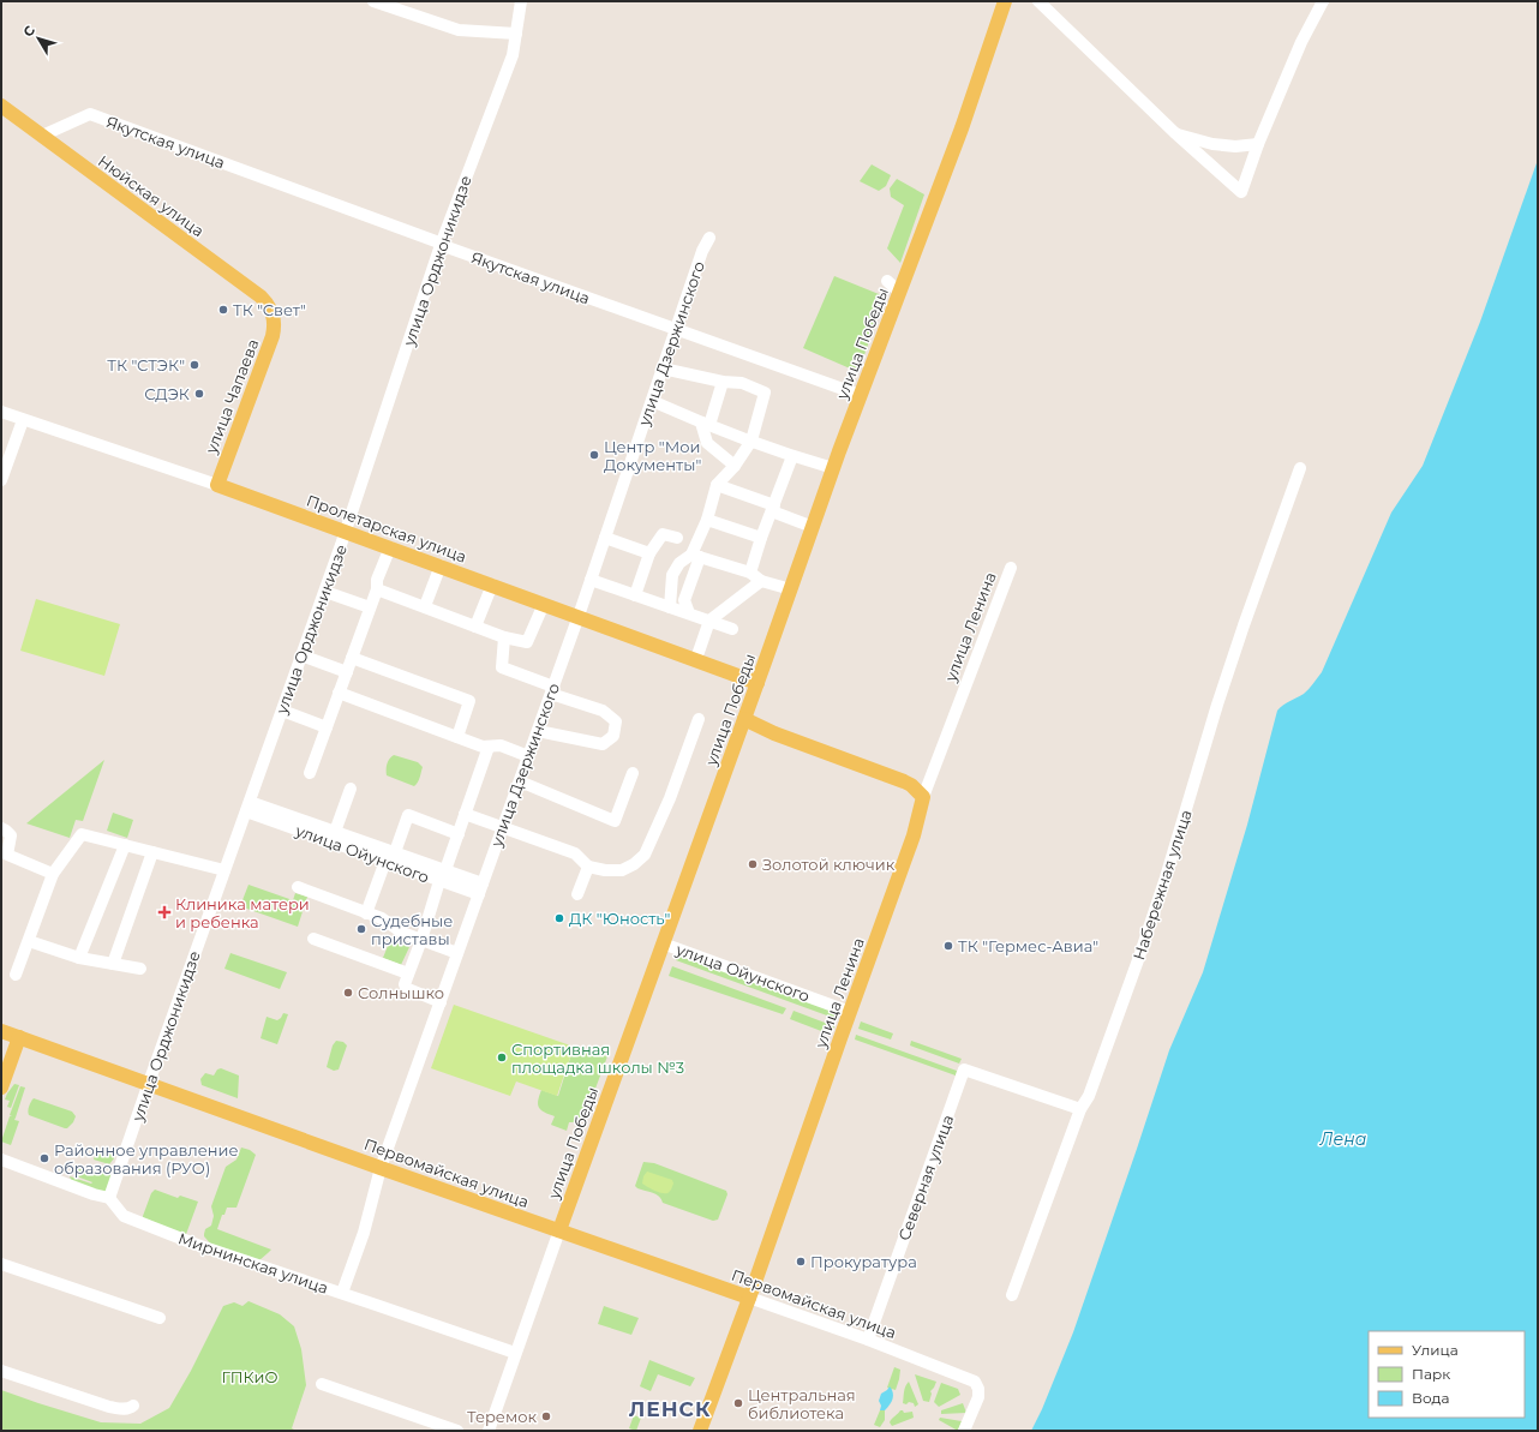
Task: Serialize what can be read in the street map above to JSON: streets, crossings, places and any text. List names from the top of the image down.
{
  "streets": {
    "main road": [
      "Нюйская улица",
      "улица Победы",
      "улица Чапаева",
      "Пролетарская улица",
      "улица Ленина",
      "Первомайская улица"
    ],
    "street": [
      "Якутская улица",
      "улица Орджоникидзе",
      "улица Дзержинского",
      "улица Ойунского",
      "Набережная улица",
      "Северная улица",
      "Мирнинская улица"
    ]
  },
  "crossings": [
    ["Якутская улица", "Нюйская улица"],
    ["Якутская улица", "улица Орджоникидзе"],
    ["Якутская улица", "улица Дзержинского"],
    ["Якутская улица", "улица Победы"],
    ["Нюйская улица", "улица Чапаева"],
    ["улица Орджоникидзе", "Пролетарская улица"],
    ["улица Орджоникидзе", "улица Ойунского"],
    ["улица Орджоникидзе", "Первомайская улица"],
    ["улица Орджоникидзе", "Мирнинская улица"],
    ["улица Дзержинского", "Пролетарская улица"],
    ["улица Дзержинского", "улица Ойунского"],
    ["улица Дзержинского", "Первомайская улица"],
    ["улица Дзержинского", "Мирнинская улица"],
    ["улица Победы", "Пролетарская улица"],
    ["улица Победы", "улица Ойунского"],
    ["улица Победы", "Первомайская улица"],
    ["улица Победы", "Мирнинская улица"],
    ["улица Чапаева", "Пролетарская улица"],
    ["улица Ленина", "улица Ойунского"],
    ["улица Ленина", "Первомайская улица"],
    ["Набережная улица", "Северная улица"],
    ["Первомайская улица", "Северная улица"]
  ],
  "districts": ["ЛЕНСК"],
  "water": ["Лена"],
  "parks": ["ГПКиО"],
  "places": {
    "other": [
      "ТК \"Свет\"",
      "ТК \"СТЭК\"",
      "СДЭК",
      "Центр \"Мои Документы\"",
      "Золотой ключик",
      "ДК \"Юность\"",
      "Судебные приставы",
      "ТК \"Гермес-Авиа\"",
      "Солнышко",
      "Спортивная площадка школы №3",
      "Районное управление образования (РУО)",
      "Прокуратура",
      "Центральная библиотека",
      "Теремок"
    ],
    "health": ["Клиника матери и ребенка"]
  },
  "legend": ["Улица", "Парк", "Вода"],
  "north": "top left"
}
